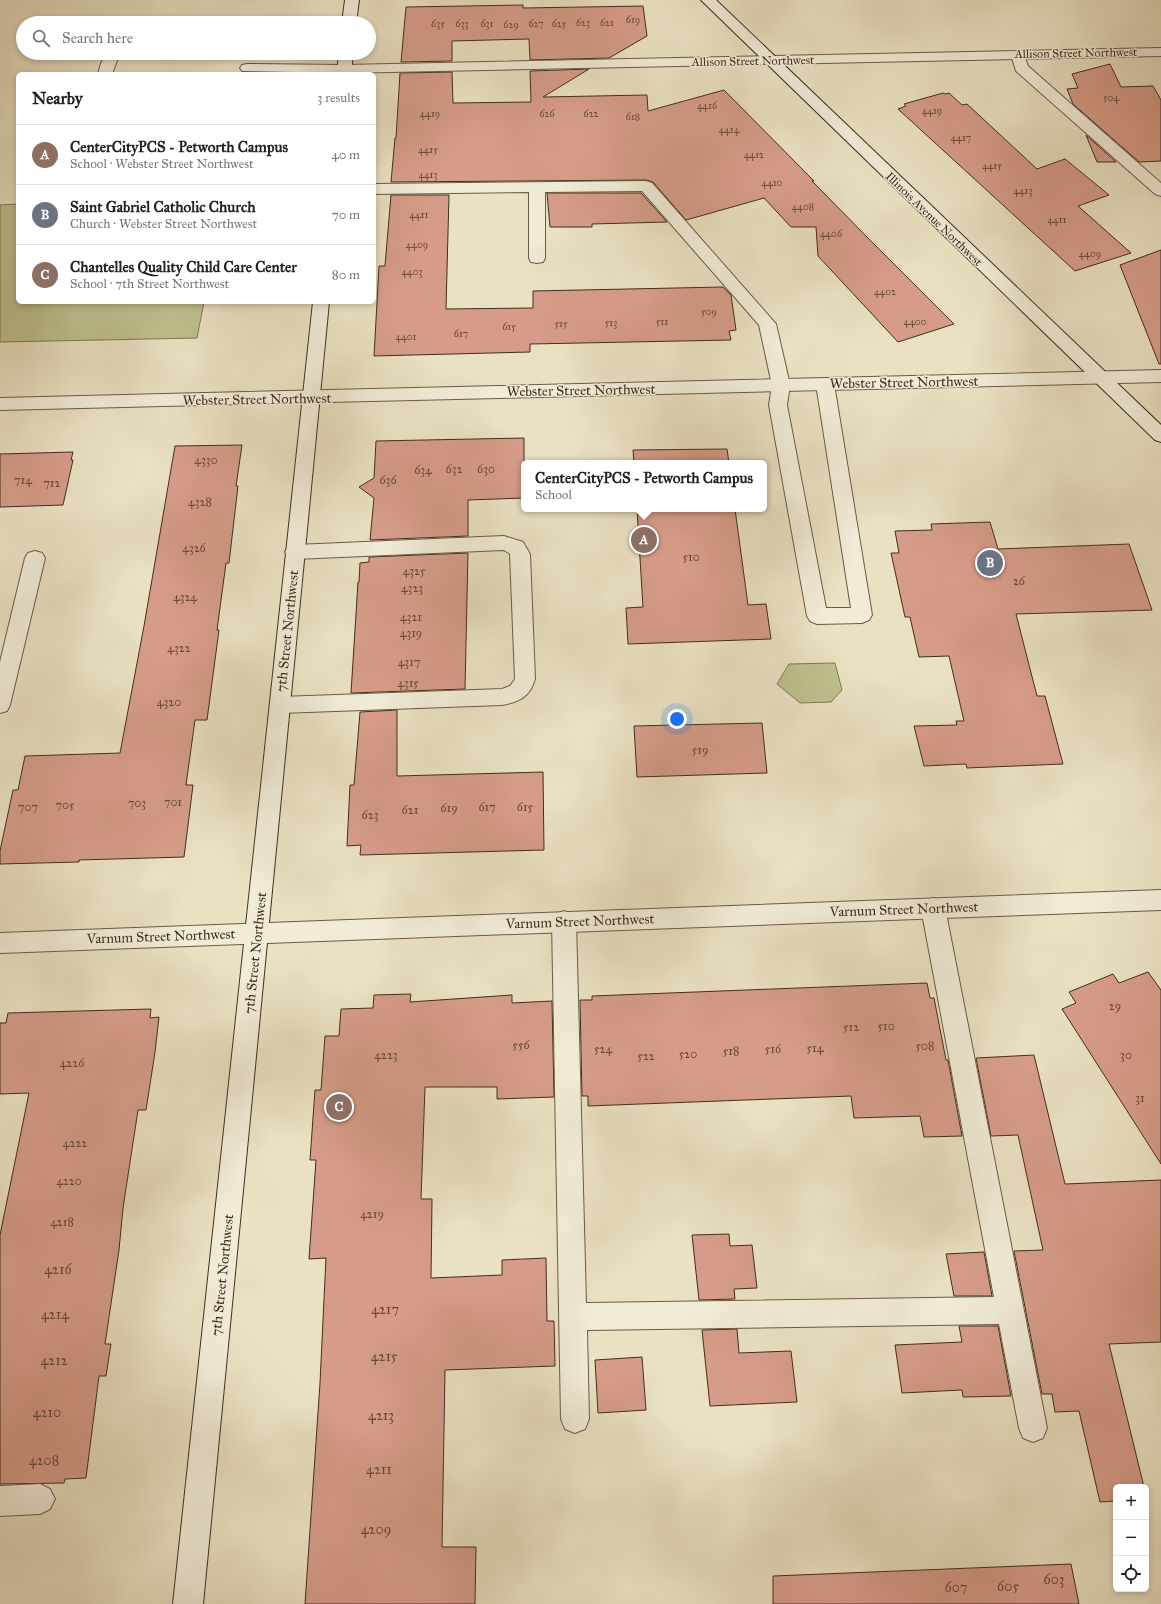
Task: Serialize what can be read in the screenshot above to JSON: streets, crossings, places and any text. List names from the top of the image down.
{
  "streets": {
    "street": [
      "Allison Street Northwest",
      "Illinois Avenue Northwest",
      "Webster Street Northwest",
      "7th Street Northwest",
      "Varnum Street Northwest"
    ]
  },
  "crossings": [
    ["Allison Street Northwest", "Illinois Avenue Northwest"],
    ["Illinois Avenue Northwest", "Webster Street Northwest"],
    ["Webster Street Northwest", "7th Street Northwest"],
    ["7th Street Northwest", "Varnum Street Northwest"]
  ],
  "house_numbers": [
    "619",
    "623",
    "621",
    "635",
    "633",
    "631",
    "627",
    "625",
    "629",
    "504",
    "4416",
    "4419",
    "4419",
    "626",
    "622",
    "618",
    "4414",
    "4417",
    "4415",
    "4412",
    "4415",
    "4413",
    "4410",
    "4413",
    "4408",
    "4411",
    "4411",
    "4406",
    "4409",
    "4409",
    "4403",
    "4402",
    "509",
    "511",
    "4400",
    "513",
    "515",
    "615",
    "617",
    "4401",
    "4330",
    "632",
    "630",
    "634",
    "714",
    "636",
    "712",
    "4328",
    "4326",
    "510",
    "4325",
    "26",
    "4323",
    "4324",
    "4321",
    "4319",
    "4322",
    "4317",
    "4315",
    "4320",
    "519",
    "701",
    "703",
    "705",
    "707",
    "617",
    "615",
    "619",
    "621",
    "623",
    "29",
    "510",
    "512",
    "556",
    "508",
    "514",
    "524",
    "516",
    "518",
    "520",
    "4223",
    "30",
    "522",
    "4226",
    "31",
    "4222",
    "4220",
    "4219",
    "4218",
    "4216",
    "4217",
    "4214",
    "4215",
    "4212",
    "4210",
    "4213",
    "4208",
    "4211",
    "4209",
    "603",
    "605",
    "607"
  ],
  "page": {
    "search": "Search here",
    "heading": ["Nearby", "3 results"],
    "list": [
      {
        "mark": "A",
        "name": "CenterCityPCS - Petworth Campus",
        "note": "School · Webster Street Northwest",
        "value": "40 m"
      },
      {
        "mark": "B",
        "name": "Saint Gabriel Catholic Church",
        "note": "Church · Webster Street Northwest",
        "value": "70 m"
      },
      {
        "mark": "C",
        "name": "Chantelles Quality Child Care Center",
        "note": "School · 7th Street Northwest",
        "value": "80 m"
      }
    ],
    "popup": ["CenterCityPCS - Petworth Campus", "School"],
    "pins": ["A", "B", "C"],
    "map_buttons": ["+", "−"]
  }
}
